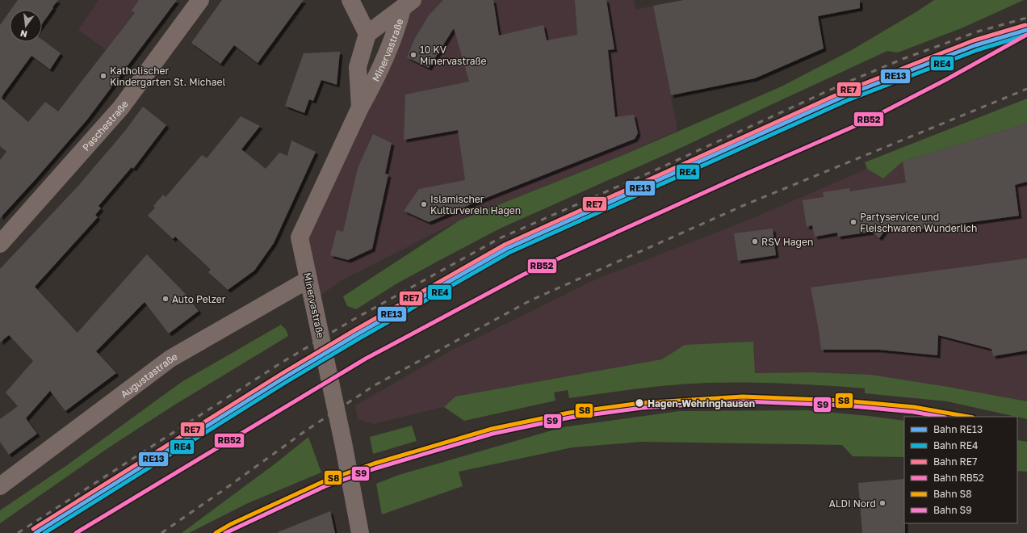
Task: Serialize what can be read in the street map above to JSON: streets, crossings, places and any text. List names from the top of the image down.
{
  "streets": {
    "street": ["Minervastraße", "Paschestraße", "Augustastraße"]
  },
  "crossings": [
    ["Minervastraße", "Augustastraße"]
  ],
  "places": [
    "10 KV Minervastraße",
    "Katholischer Kindergarten St. Michael",
    "Islamischer Kulturverein Hagen",
    "Partyservice und Fleischwaren Wunderlich",
    "RSV Hagen",
    "Auto Pelzer",
    "Hagen-Wehringhausen",
    "ALDI Nord"
  ],
  "lines": [
    "rail line RE7",
    "rail line RE13",
    "rail line RE4",
    "rail line RB52",
    "rail line S8",
    "rail line S9"
  ],
  "legend": [
    "Bahn RE13",
    "Bahn RE4",
    "Bahn RE7",
    "Bahn RB52",
    "Bahn S8",
    "Bahn S9"
  ],
  "north": "bottom"
}
